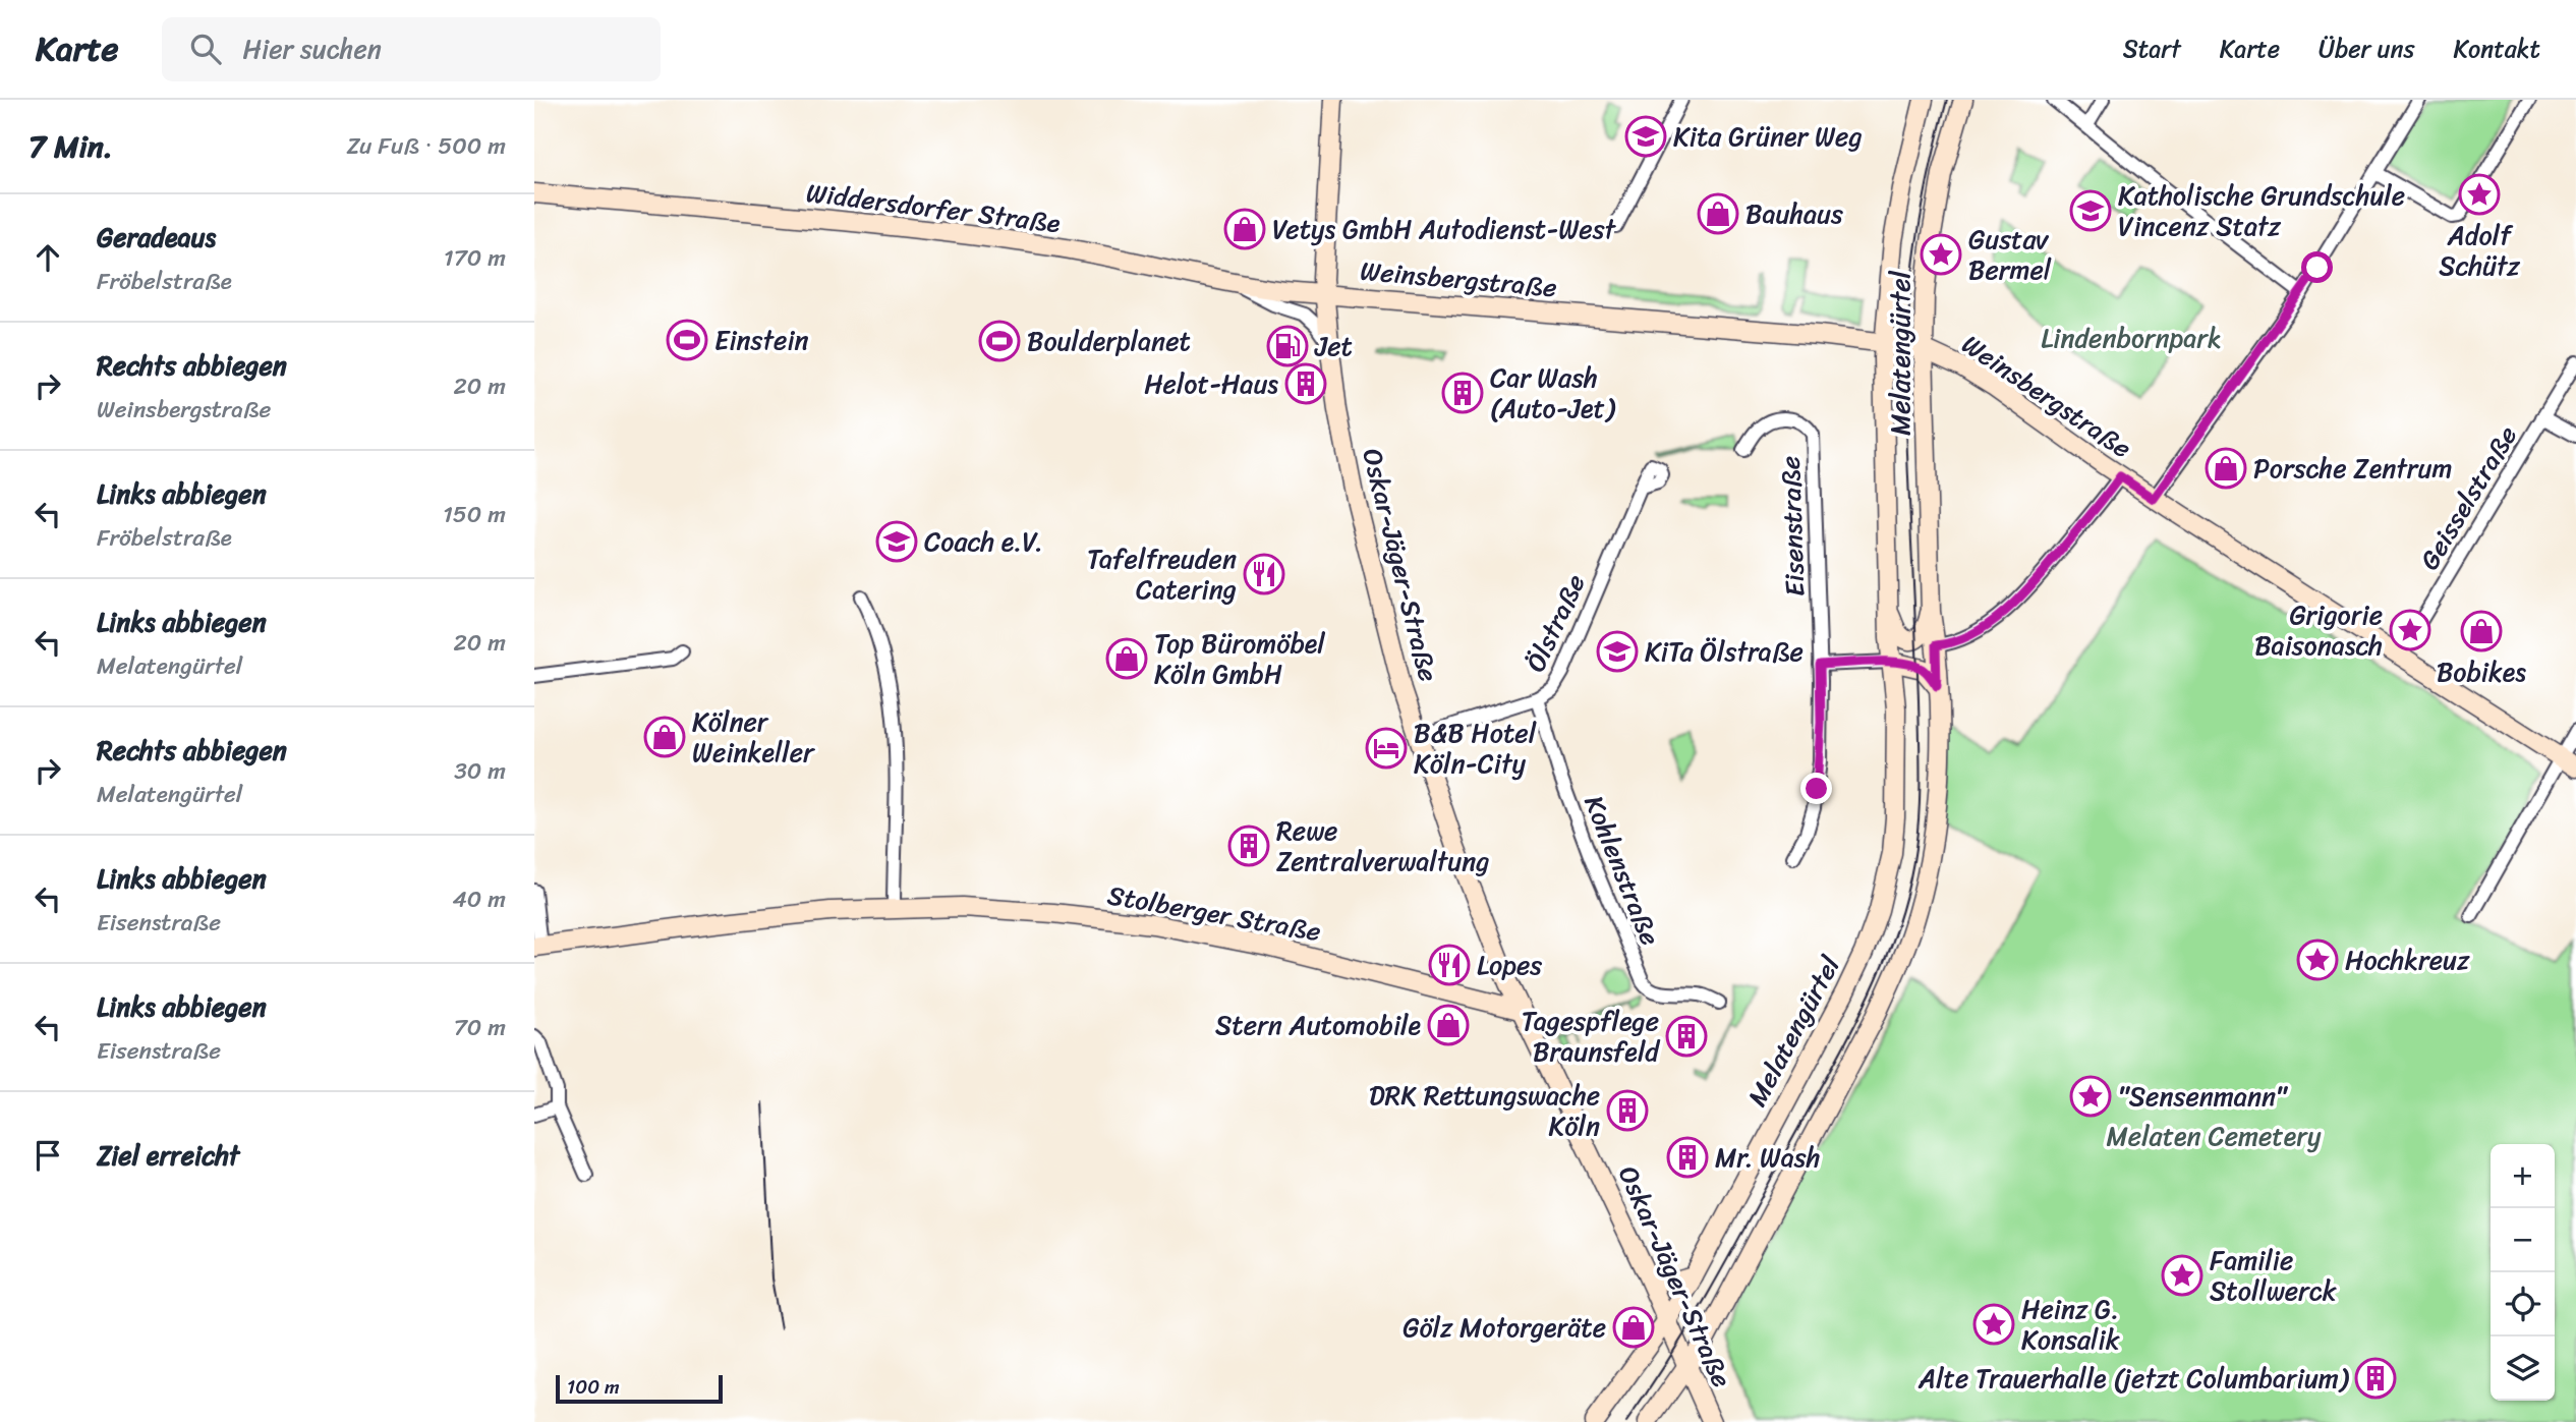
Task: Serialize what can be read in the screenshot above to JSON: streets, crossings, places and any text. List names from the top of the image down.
{
  "streets": {
    "main road": [
      "Widdersdorfer Straße",
      "Weinsbergstraße",
      "Melatengürtel",
      "Oskar-Jäger-Straße",
      "Stolberger Straße"
    ],
    "street": [
      "Geisselstraße",
      "Eisenstraße",
      "Ölstraße",
      "Kohlenstraße"
    ]
  },
  "crossings": [
    ["Widdersdorfer Straße", "Weinsbergstraße"],
    ["Widdersdorfer Straße", "Oskar-Jäger-Straße"],
    ["Weinsbergstraße", "Melatengürtel"],
    ["Weinsbergstraße", "Geisselstraße"],
    ["Weinsbergstraße", "Oskar-Jäger-Straße"],
    ["Melatengürtel", "Oskar-Jäger-Straße"],
    ["Oskar-Jäger-Straße", "Ölstraße"],
    ["Oskar-Jäger-Straße", "Stolberger Straße"],
    ["Ölstraße", "Kohlenstraße"]
  ],
  "parks": ["Lindenbornpark", "Melaten Cemetery"],
  "places": {
    "school or university": [
      "Kita Grüner Weg",
      "Katholische Grundschule Vincenz Statz",
      "Coach e.V.",
      "KiTa Ölstraße"
    ],
    "place": [
      "Adolf Schütz",
      "Gustav Bermel",
      "Grigorie Baisonasch",
      "Hochkreuz",
      "\"Sensenmann\"",
      "Familie Stollwerck",
      "Heinz G. Konsalik"
    ],
    "shop": [
      "Bauhaus",
      "Vetys GmbH Autodienst-West",
      "Porsche Zentrum",
      "Bobikes",
      "Top Büromöbel Köln GmbH",
      "Kölner Weinkeller",
      "Stern Automobile",
      "Gölz Motorgeräte"
    ],
    "sports": ["Einstein", "Boulderplanet"],
    "fuel station": ["Jet"],
    "building": [
      "Helot-Haus",
      "Car Wash (Auto-Jet)",
      "Rewe Zentralverwaltung",
      "Tagespflege Braunsfeld",
      "DRK Rettungswache Köln",
      "Mr. Wash",
      "Alte Trauerhalle (jetzt Columbarium)"
    ],
    "restaurant": ["Tafelfreuden Catering", "Lopes"],
    "hotel": ["B&B Hotel Köln-City"]
  },
  "scale_bar": "100 m",
  "page": {
    "header": "Karte",
    "search": "Hier suchen",
    "nav": [
      "Start",
      "Karte",
      "Über uns",
      "Kontakt"
    ],
    "heading": ["7 Min.", "Zu Fuß · 500 m"],
    "list": [
      ["Geradeaus", "Fröbelstraße", "170 m"],
      ["Rechts abbiegen", "Weinsbergstraße", "20 m"],
      ["Links abbiegen", "Fröbelstraße", "150 m"],
      ["Links abbiegen", "Melatengürtel", "20 m"],
      ["Rechts abbiegen", "Melatengürtel", "30 m"],
      ["Links abbiegen", "Eisenstraße", "40 m"],
      ["Links abbiegen", "Eisenstraße", "70 m"],
      "Ziel erreicht"
    ],
    "map_buttons": ["+", "−"],
    "scale": "100 m"
  }
}
